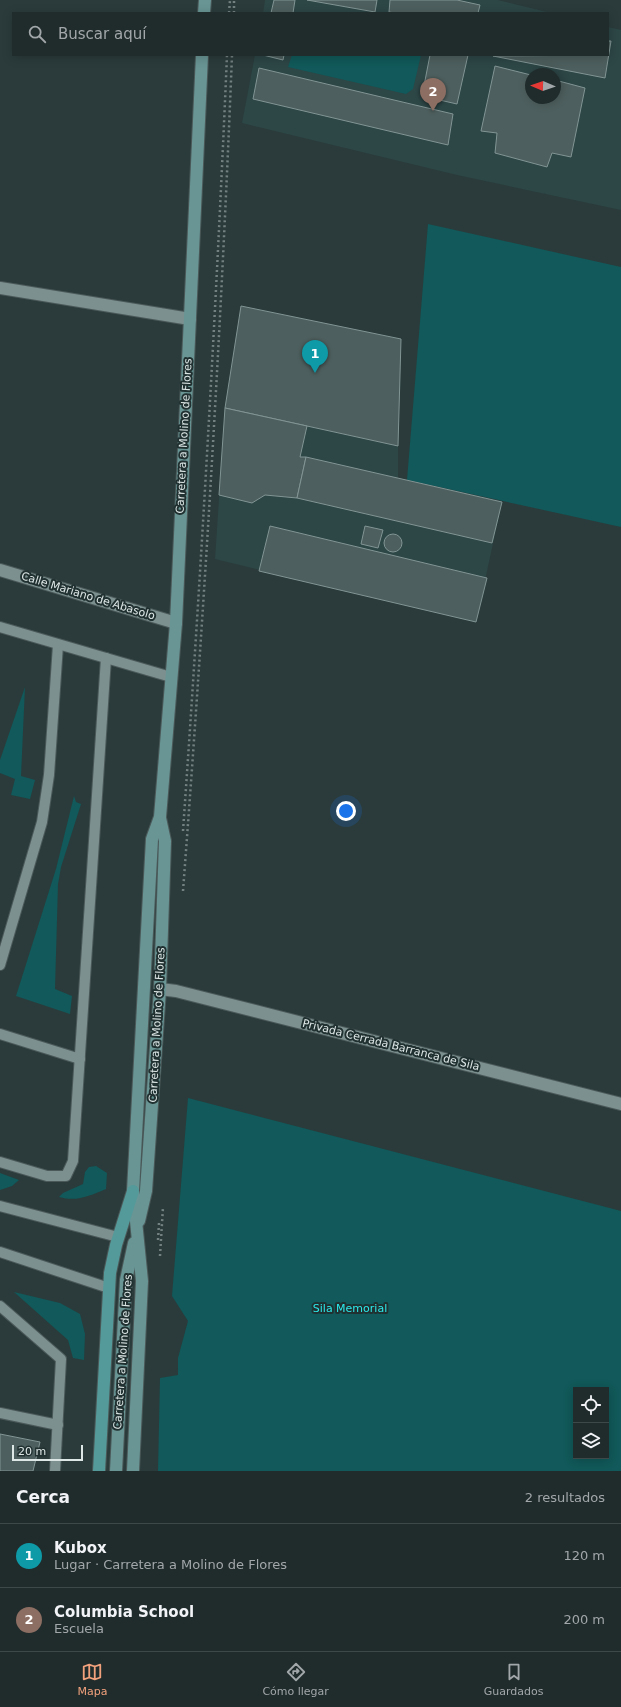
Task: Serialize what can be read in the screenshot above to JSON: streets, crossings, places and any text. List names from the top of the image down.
{
  "streets": {
    "main road": ["Carretera a Molino de Flores"],
    "street": ["Calle Mariano de Abasolo", "Privada Cerrada Barranca de Sila"]
  },
  "crossings": [
    ["Carretera a Molino de Flores", "Calle Mariano de Abasolo"],
    ["Carretera a Molino de Flores", "Privada Cerrada Barranca de Sila"]
  ],
  "parks": ["Sila Memorial"],
  "scale_bar": "20 m",
  "north": "left",
  "page": {
    "search": "Buscar aquí",
    "pins": ["2", "1"],
    "scale": "20 m",
    "heading": ["Cerca", "2 resultados"],
    "list": [
      {
        "mark": "1",
        "name": "Kubox",
        "note": "Lugar · Carretera a Molino de Flores",
        "value": "120 m"
      },
      {
        "mark": "2",
        "name": "Columbia School",
        "note": "Escuela",
        "value": "200 m"
      }
    ],
    "nav": ["Mapa", "Cómo llegar", "Guardados"]
  }
}
